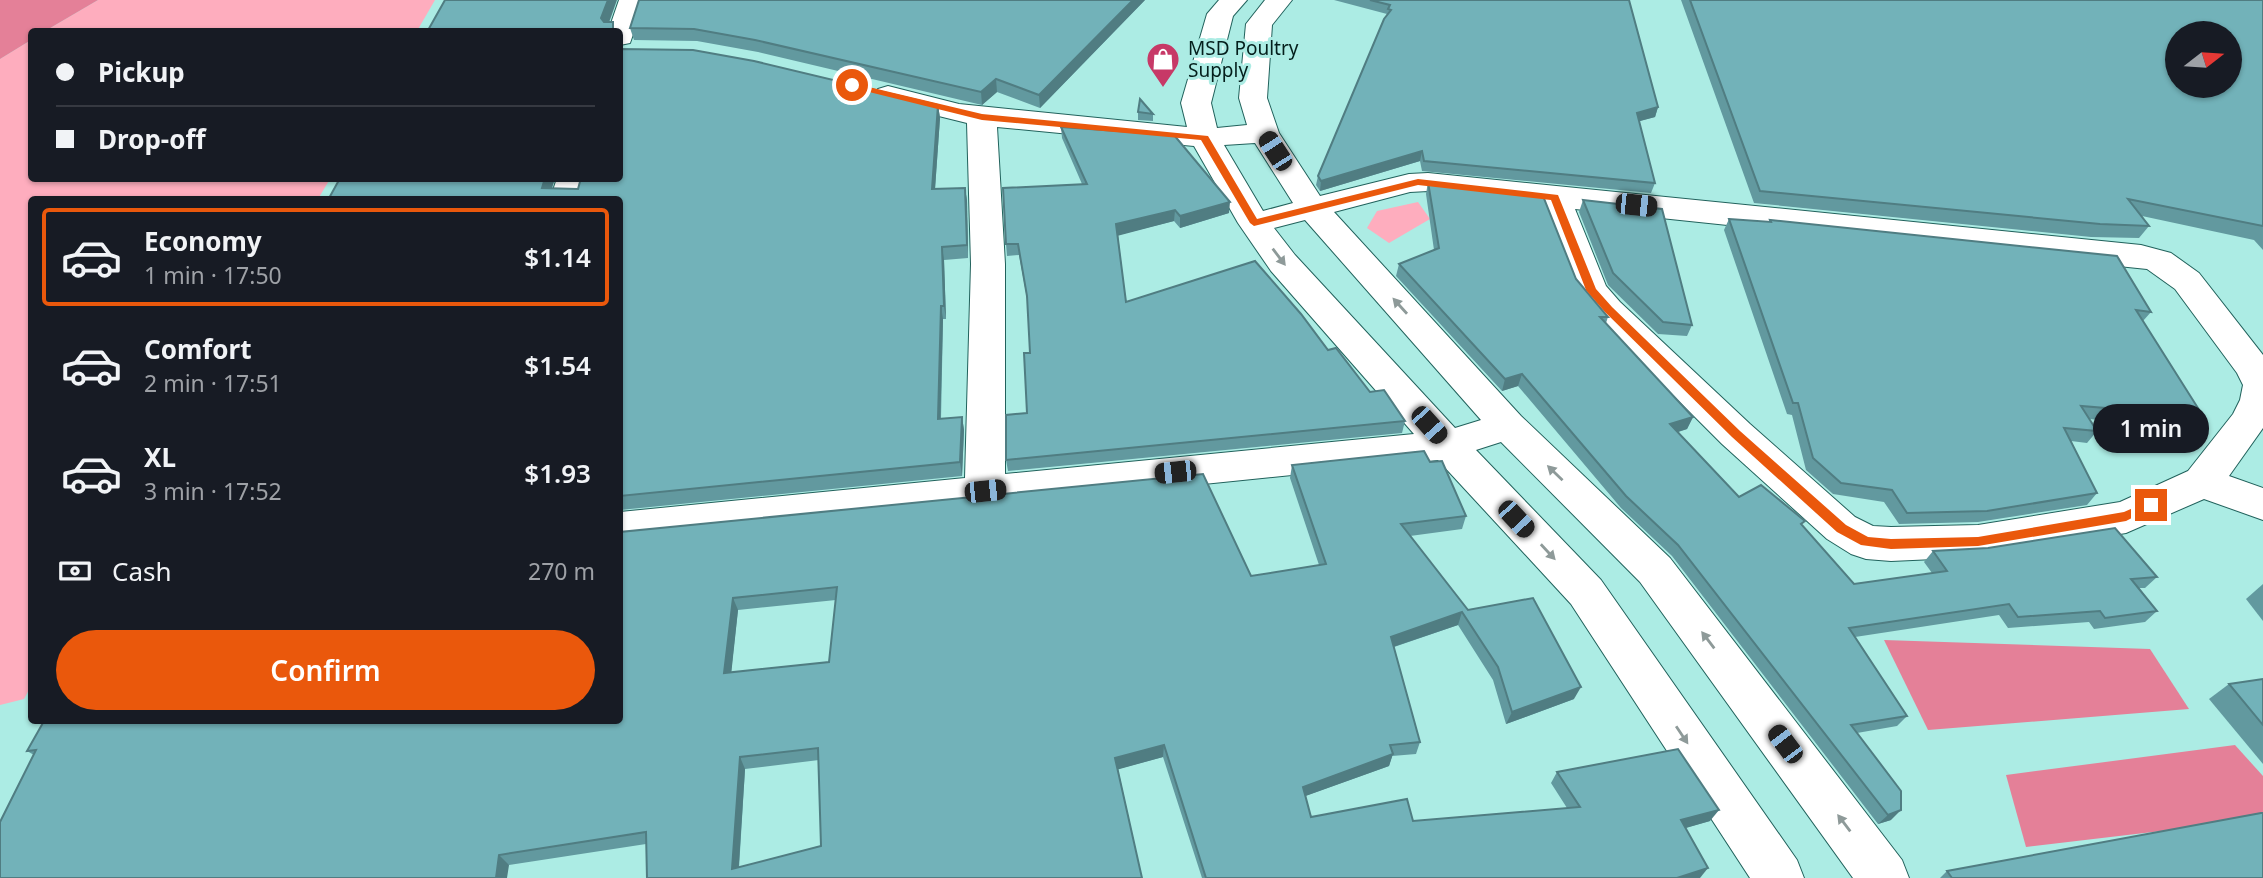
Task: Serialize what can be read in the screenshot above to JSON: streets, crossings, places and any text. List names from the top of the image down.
{
  "places": {
    "shop": ["MSD Poultry Supply"]
  },
  "north": "right",
  "page": {
    "banner": ["Pickup", "Drop-off"],
    "list": [
      {
        "name": "Economy",
        "note": "1 min · 17:50",
        "value": "$1.14"
      },
      {
        "name": "Comfort",
        "note": "2 min · 17:51",
        "value": "$1.54"
      },
      {
        "name": "XL",
        "note": "3 min · 17:52",
        "value": "$1.93"
      }
    ],
    "bubble": "1 min",
    "pay": ["Cash", "270 m"],
    "buttons": "Confirm"
  }
}
